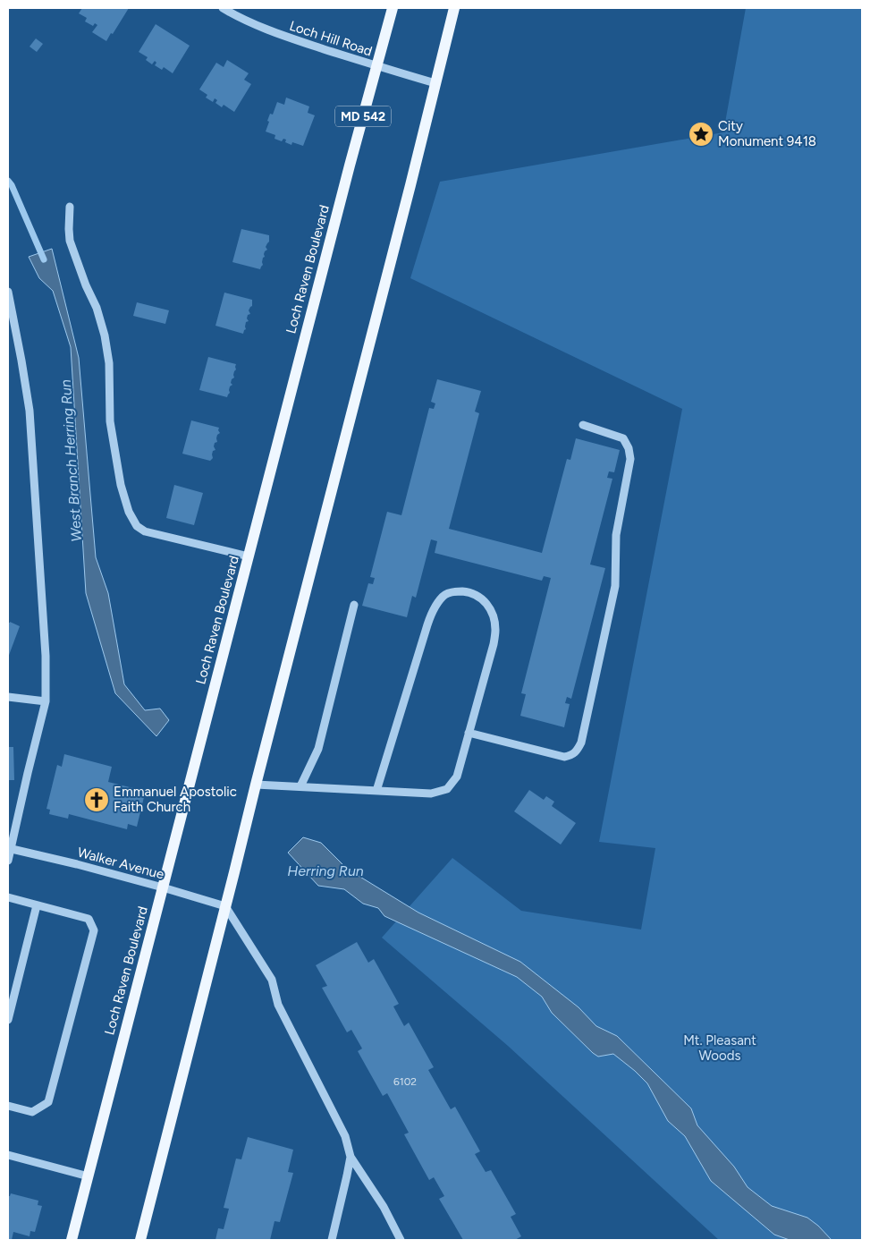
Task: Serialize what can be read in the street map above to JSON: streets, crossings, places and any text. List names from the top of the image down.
{
  "streets": {
    "main road": ["MD 542", "Loch Raven Boulevard"],
    "street": ["Loch Hill Road", "Walker Avenue"]
  },
  "crossings": [
    ["Loch Hill Road", "Loch Raven Boulevard"],
    ["Loch Raven Boulevard", "Walker Avenue"]
  ],
  "water": ["West Branch Herring Run", "Herring Run"],
  "parks": ["Mt. Pleasant Woods"],
  "places": {
    "place": ["City Monument 9418"],
    "church": ["Emmanuel Apostolic Faith Church"]
  },
  "house_numbers": ["6102"]
}
